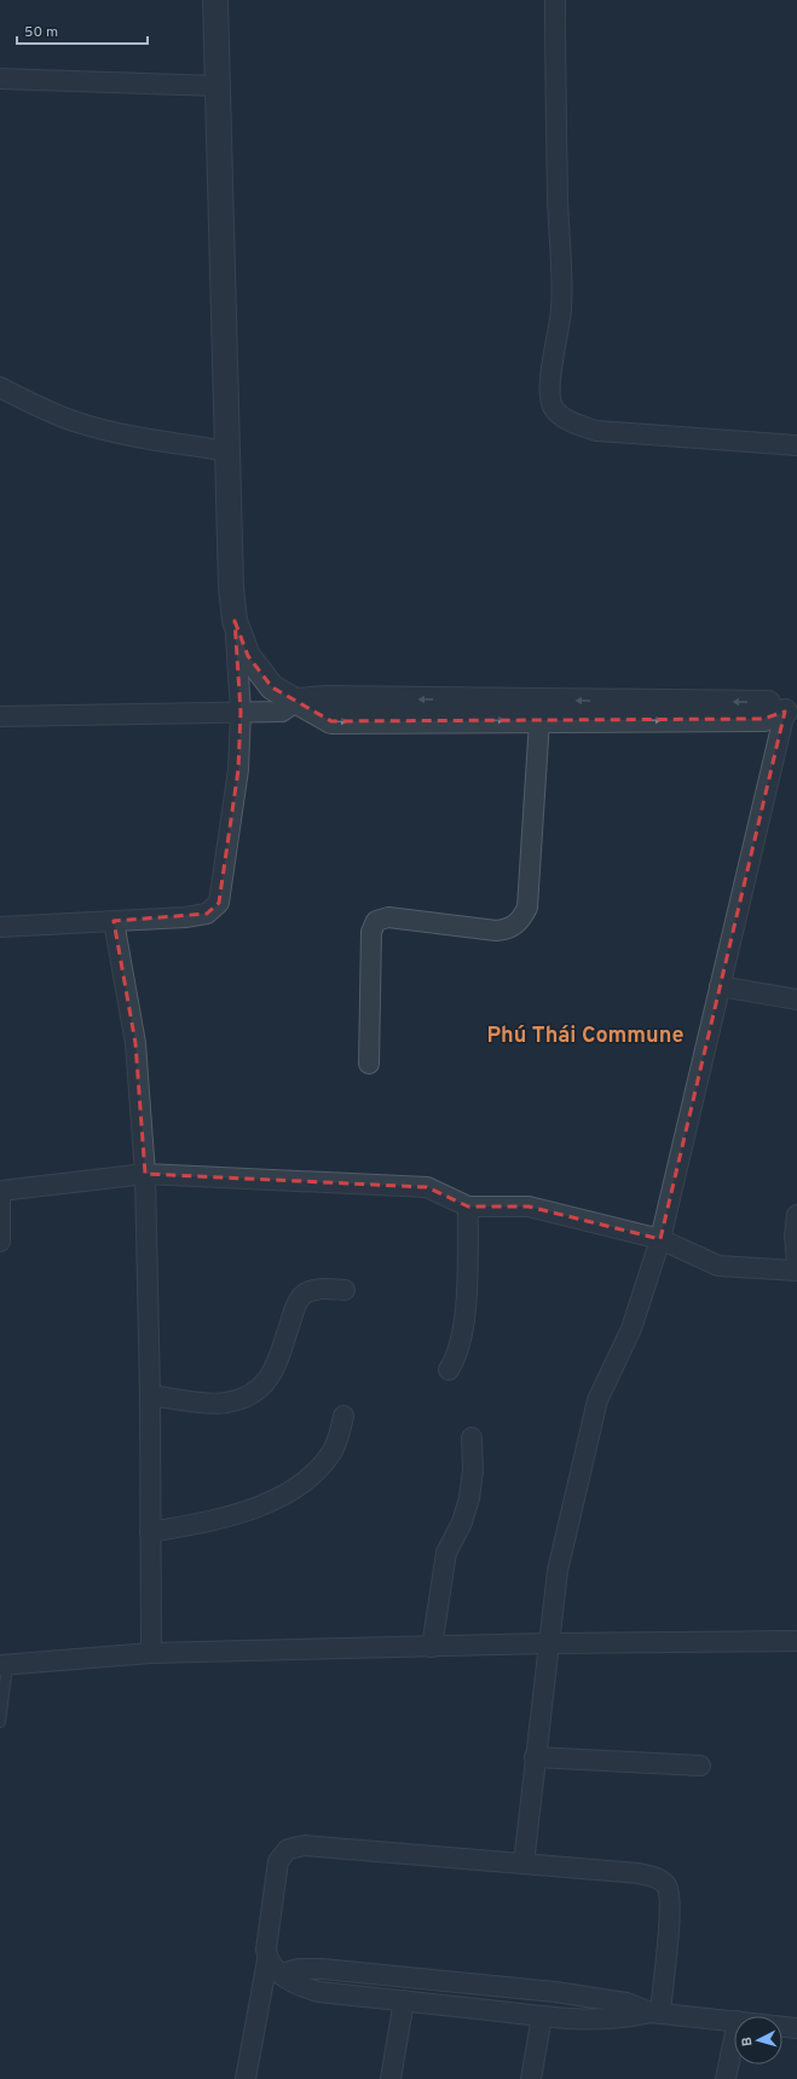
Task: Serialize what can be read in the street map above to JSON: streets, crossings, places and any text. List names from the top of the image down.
{
  "districts": ["Phú Thái Commune"],
  "scale_bar": "50 m",
  "north": "left"
}
